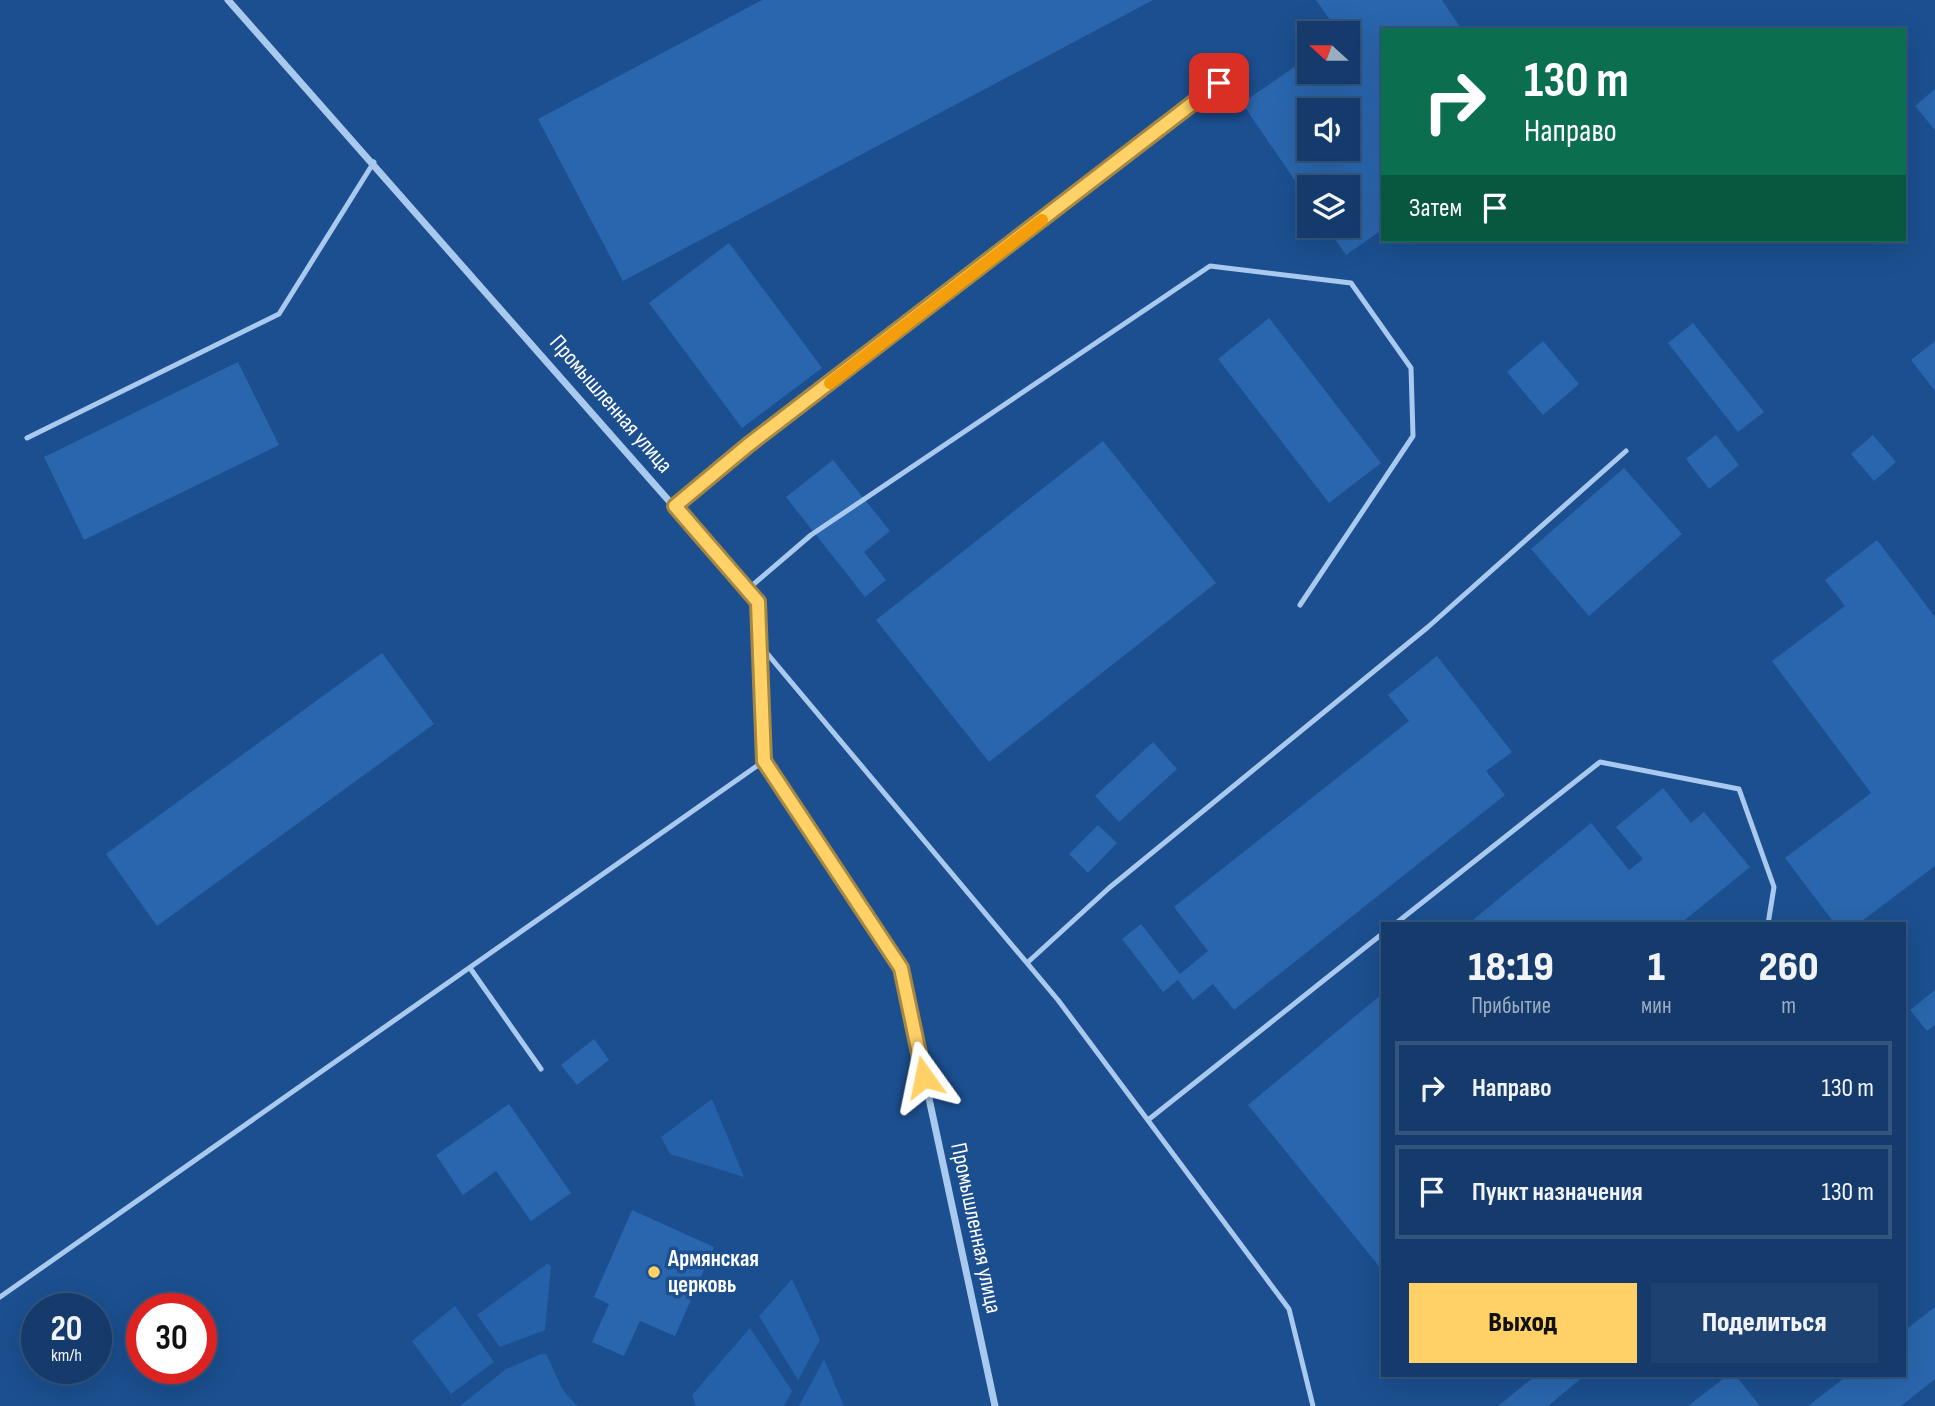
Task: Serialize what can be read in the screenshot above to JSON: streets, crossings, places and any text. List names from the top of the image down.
{
  "streets": {
    "street": ["Промышленная улица"]
  },
  "places": ["Армянская церковь"],
  "north": "left",
  "page": {
    "turn": ["130 m", "Направо"],
    "then": "Затем",
    "eta": [
      "18:19",
      "Прибытие",
      "1",
      "мин",
      "260",
      "m"
    ],
    "list": [
      {
        "name": "Направо",
        "value": "130 m"
      },
      {
        "name": "Пункт назначения",
        "value": "130 m"
      }
    ],
    "buttons": ["Выход", "Поделиться"],
    "speed": "20 km/h",
    "limit": "30"
  }
}
